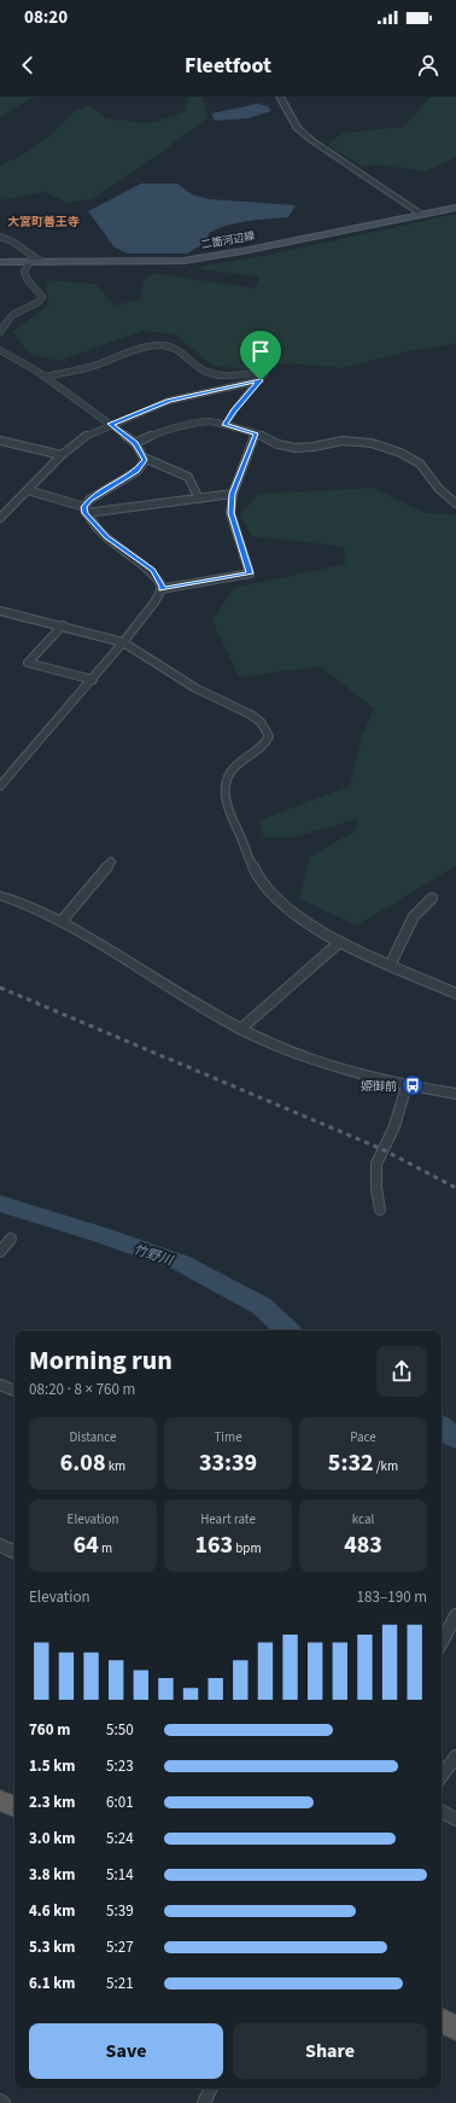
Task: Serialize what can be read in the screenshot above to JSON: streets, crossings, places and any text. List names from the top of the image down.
{
  "streets": {
    "main road": ["二箇河辺線"]
  },
  "districts": ["大宮町善王寺"],
  "water": ["竹野川"],
  "places": {
    "bus stop": ["姫御前"]
  },
  "page": {
    "status": "08:20",
    "header": "Fleetfoot",
    "heading": ["Morning run", "08:20 · 8 × 760 m"],
    "stats": [
      ["Distance", "6.08 km"],
      ["Time", "33:39"],
      ["Pace", "5:32 /km"],
      ["Elevation", "64 m"],
      ["Heart rate", "163 bpm"],
      ["kcal", "483"]
    ],
    "chart": ["Elevation", "183–190 m"],
    "list": [
      {
        "name": "760 m",
        "note": "5:50"
      },
      {
        "name": "1.5 km",
        "note": "5:23"
      },
      {
        "name": "2.3 km",
        "note": "6:01"
      },
      {
        "name": "3.0 km",
        "note": "5:24"
      },
      {
        "name": "3.8 km",
        "note": "5:14"
      },
      {
        "name": "4.6 km",
        "note": "5:39"
      },
      {
        "name": "5.3 km",
        "note": "5:27"
      },
      {
        "name": "6.1 km",
        "note": "5:21"
      }
    ],
    "buttons": ["Save", "Share"]
  }
}
